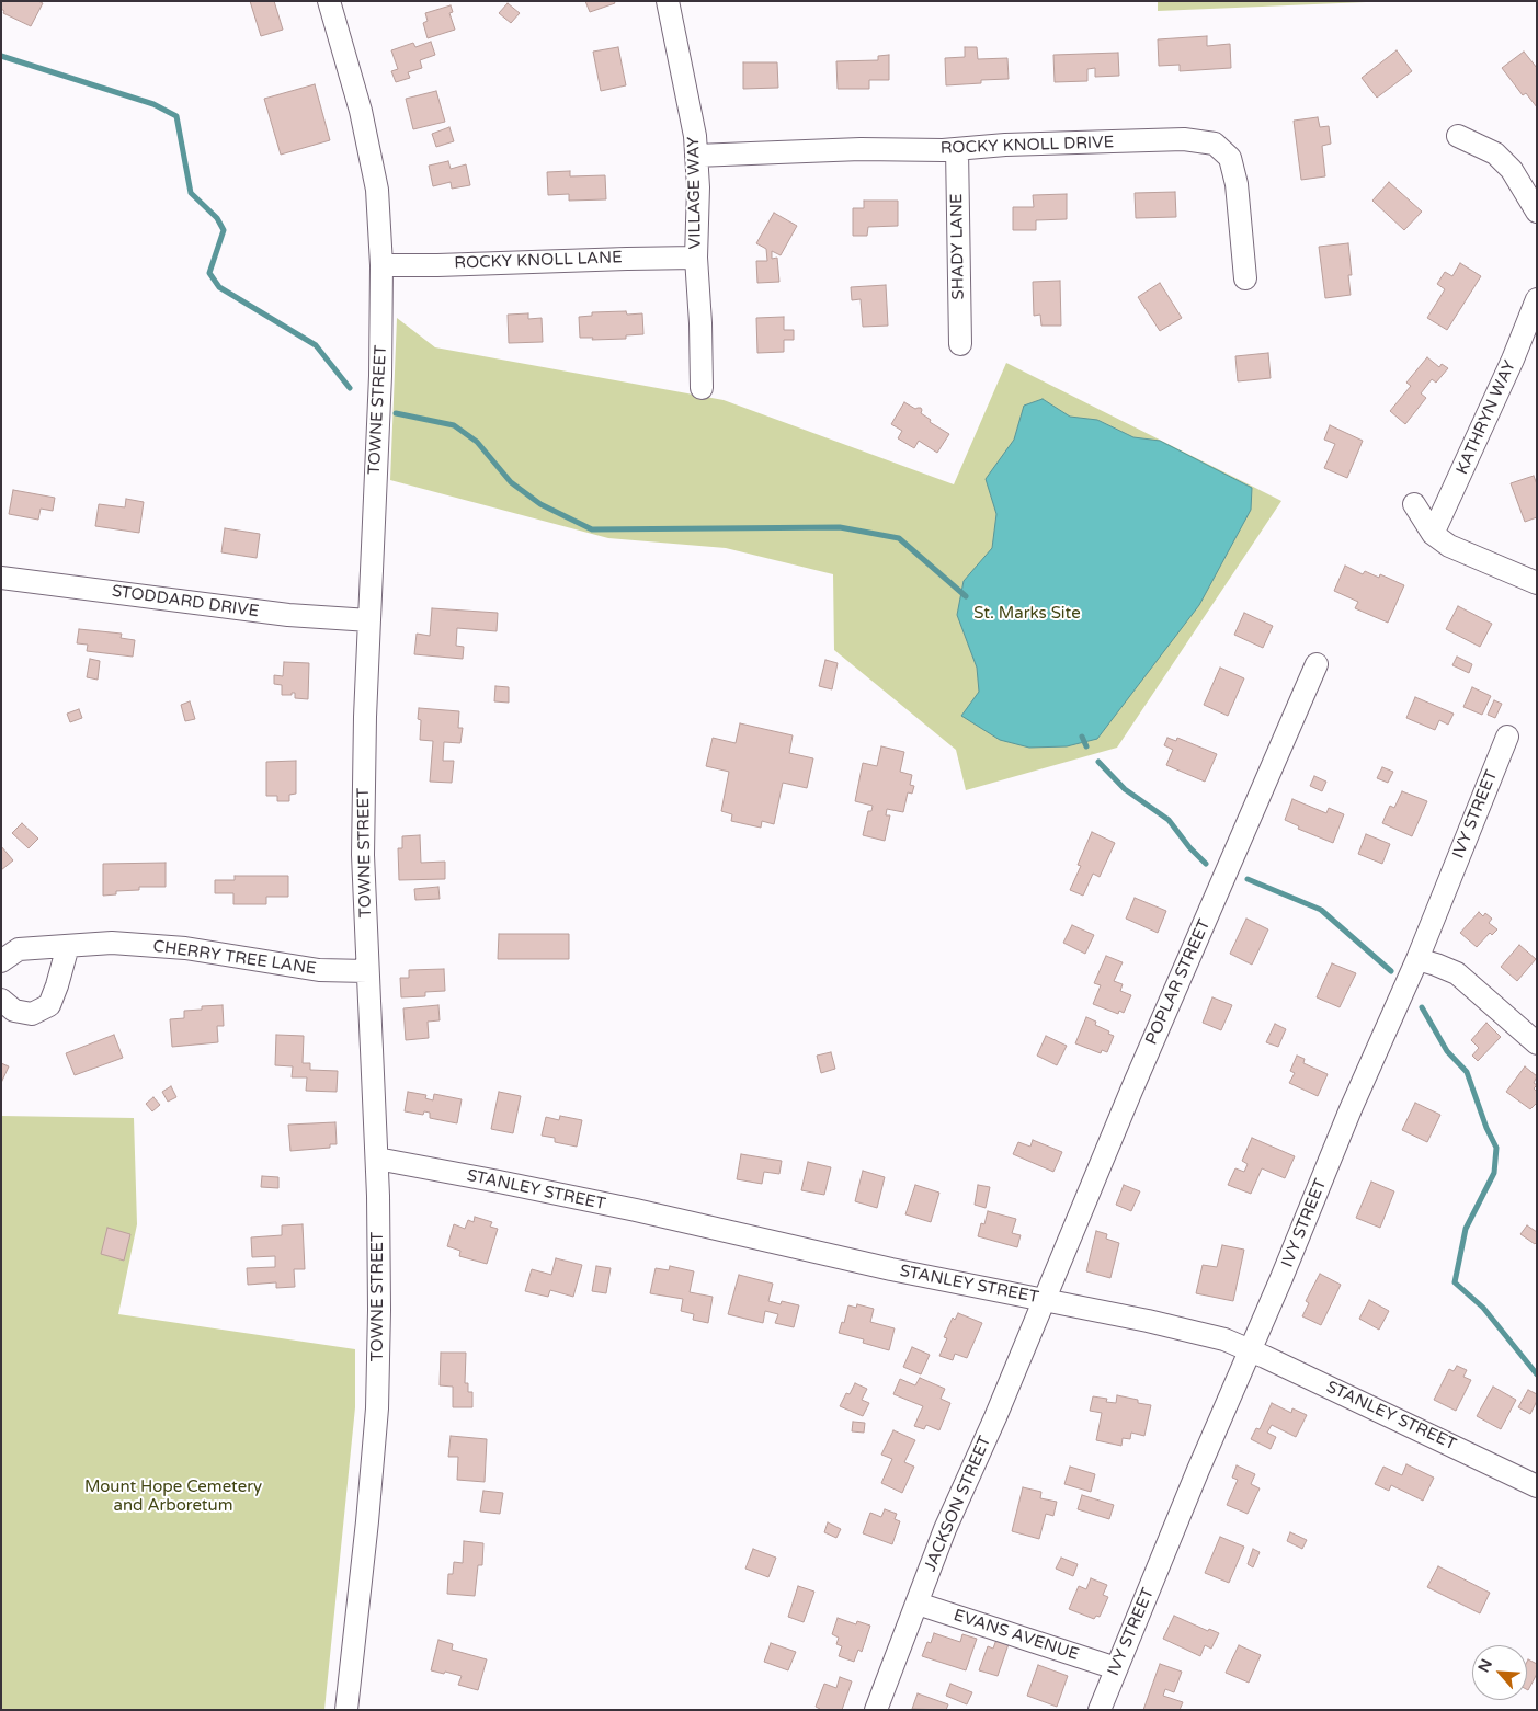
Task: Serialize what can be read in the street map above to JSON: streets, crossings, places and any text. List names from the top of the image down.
{
  "streets": {
    "street": [
      "ROCKY KNOLL DRIVE",
      "VILLAGE WAY",
      "SHADY LANE",
      "ROCKY KNOLL LANE",
      "TOWNE STREET",
      "KATHRYN WAY",
      "STODDARD DRIVE",
      "IVY STREET",
      "CHERRY TREE LANE",
      "POPLAR STREET",
      "STANLEY STREET",
      "JACKSON STREET",
      "EVANS AVENUE"
    ]
  },
  "crossings": [
    ["ROCKY KNOLL DRIVE", "VILLAGE WAY"],
    ["ROCKY KNOLL DRIVE", "SHADY LANE"],
    ["VILLAGE WAY", "ROCKY KNOLL LANE"],
    ["ROCKY KNOLL LANE", "TOWNE STREET"],
    ["TOWNE STREET", "STODDARD DRIVE"],
    ["TOWNE STREET", "CHERRY TREE LANE"],
    ["TOWNE STREET", "STANLEY STREET"],
    ["IVY STREET", "STANLEY STREET"],
    ["IVY STREET", "EVANS AVENUE"],
    ["POPLAR STREET", "STANLEY STREET"],
    ["POPLAR STREET", "JACKSON STREET"],
    ["STANLEY STREET", "JACKSON STREET"],
    ["JACKSON STREET", "EVANS AVENUE"]
  ],
  "parks": ["St. Marks Site", "Mount Hope Cemetery and Arboretum"],
  "north": "top left"
}
